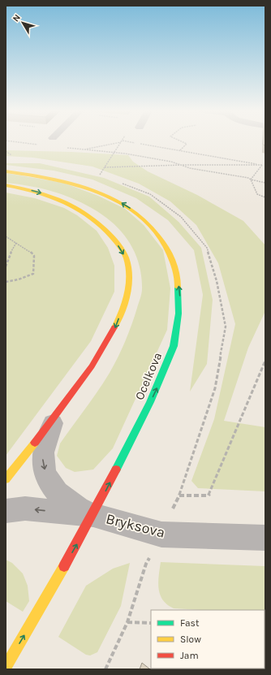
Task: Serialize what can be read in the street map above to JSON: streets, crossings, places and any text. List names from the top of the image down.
{
  "streets": {
    "street": ["Ocelkova", "Bryksova"]
  },
  "crossings": [
    ["Ocelkova", "Bryksova"]
  ],
  "legend": ["Fast", "Slow", "Jam"],
  "north": "top left"
}
